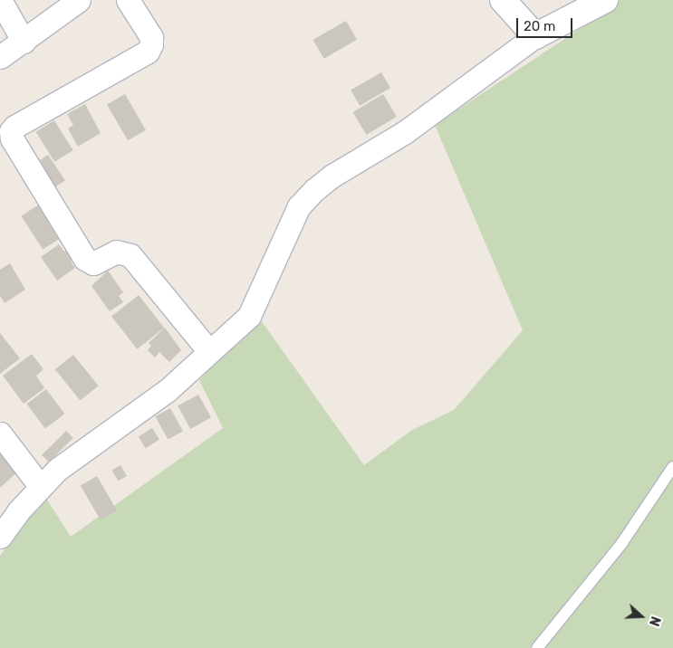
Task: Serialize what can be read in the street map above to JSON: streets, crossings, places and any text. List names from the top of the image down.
{
  "scale_bar": "20 m",
  "north": "right"
}
